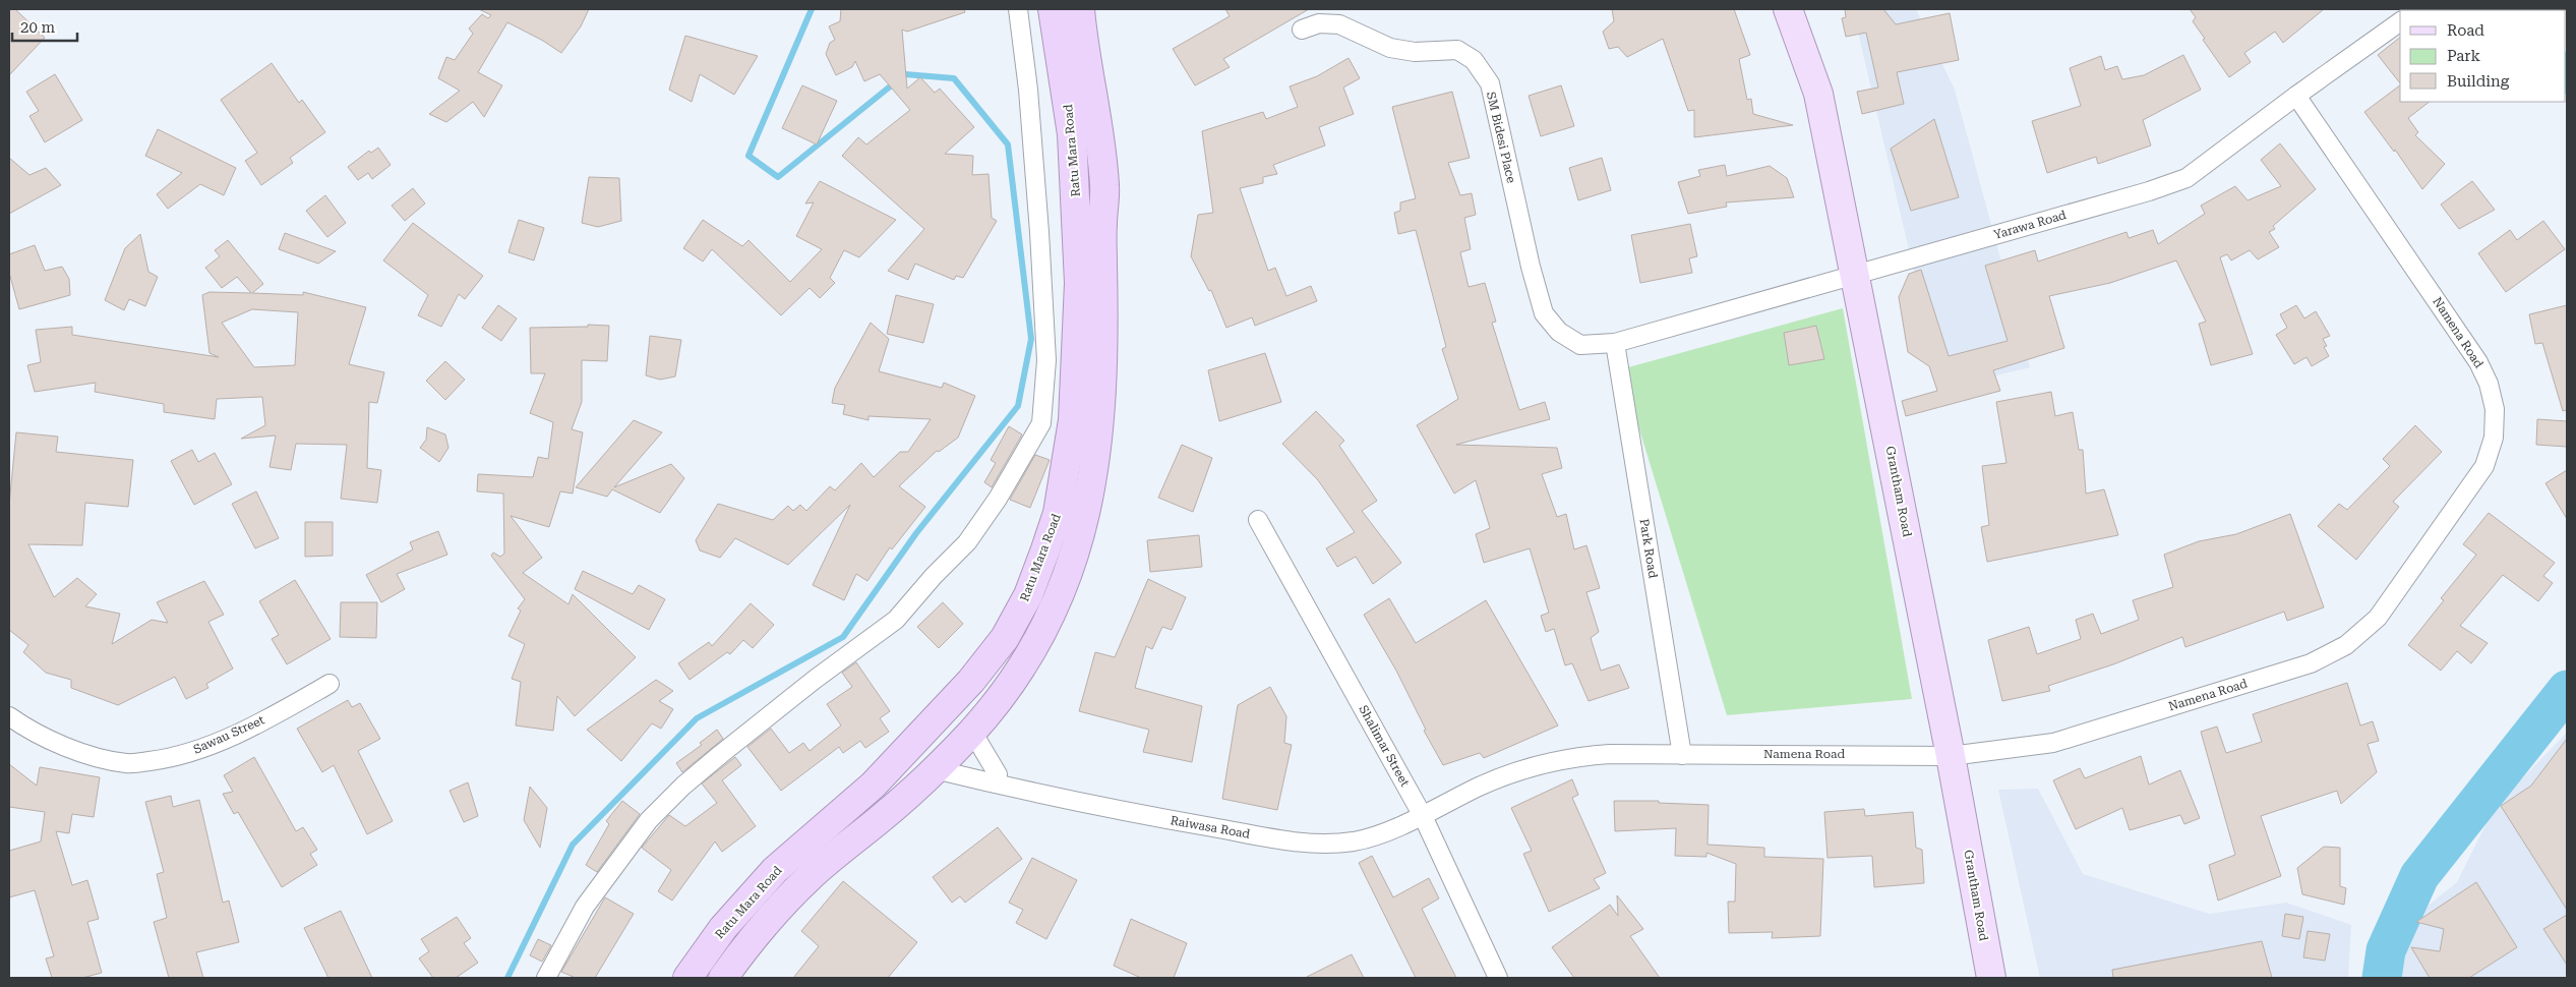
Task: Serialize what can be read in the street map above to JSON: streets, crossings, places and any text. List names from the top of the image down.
{
  "streets": {
    "highway": ["Ratu Mara Road"],
    "main road": ["Grantham Road"],
    "street": [
      "SM Bidesi Place",
      "Yarawa Road",
      "Namena Road",
      "Park Road",
      "Sawau Street",
      "Shalimar Street",
      "Raiwasa Road"
    ]
  },
  "crossings": [
    ["SM Bidesi Place", "Yarawa Road"],
    ["SM Bidesi Place", "Park Road"],
    ["Ratu Mara Road", "Raiwasa Road"],
    ["Yarawa Road", "Namena Road"],
    ["Yarawa Road", "Grantham Road"],
    ["Yarawa Road", "Park Road"],
    ["Namena Road", "Grantham Road"],
    ["Namena Road", "Park Road"],
    ["Namena Road", "Shalimar Street"],
    ["Namena Road", "Raiwasa Road"],
    ["Shalimar Street", "Raiwasa Road"]
  ],
  "legend": ["Road", "Park", "Building"],
  "scale_bar": "20 m"
}
